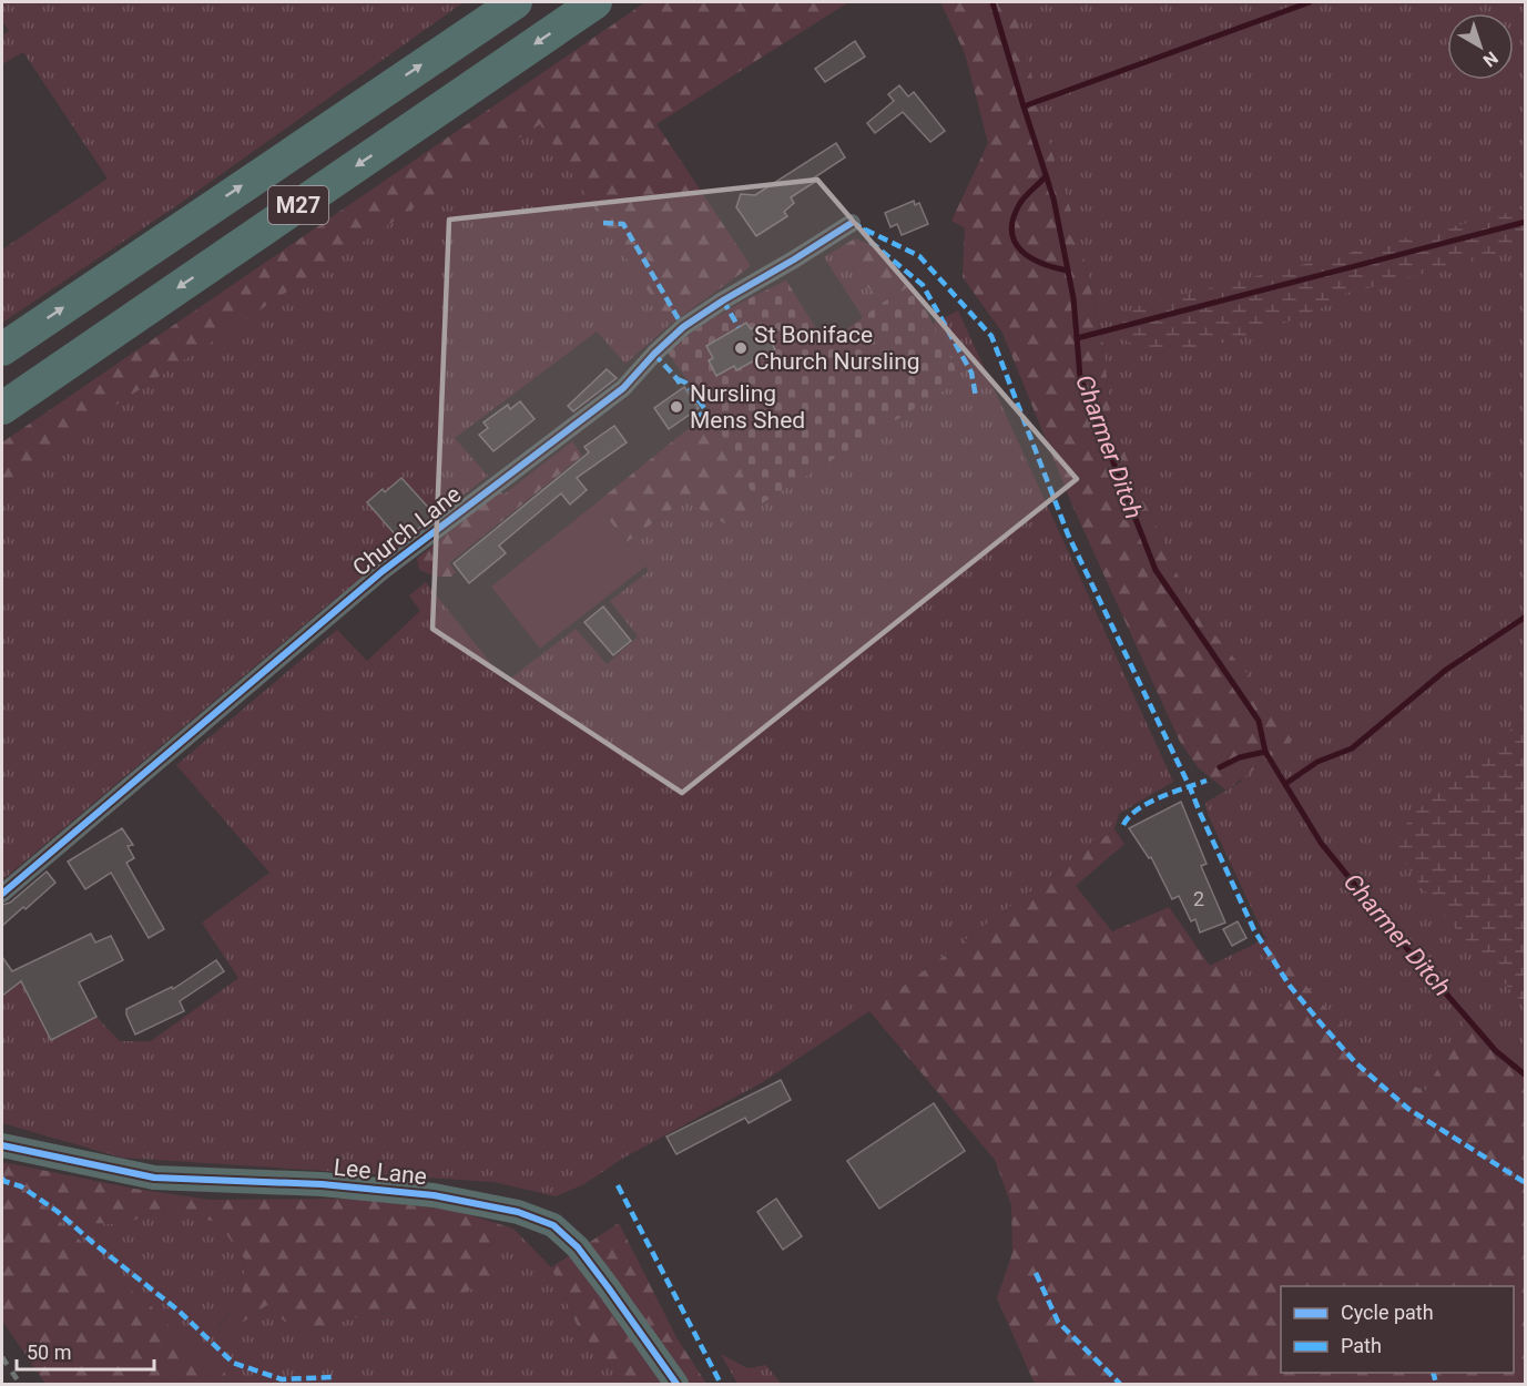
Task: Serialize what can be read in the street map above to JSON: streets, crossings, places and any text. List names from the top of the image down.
{
  "streets": {
    "highway": ["M27"],
    "street": ["Church Lane", "Lee Lane"]
  },
  "water": ["Charmer Ditch"],
  "places": ["St Boniface Church Nursling", "Nursling Mens Shed"],
  "house_numbers": ["2"],
  "legend": ["Cycle path", "Path"],
  "scale_bar": "50 m",
  "north": "bottom right"
}
